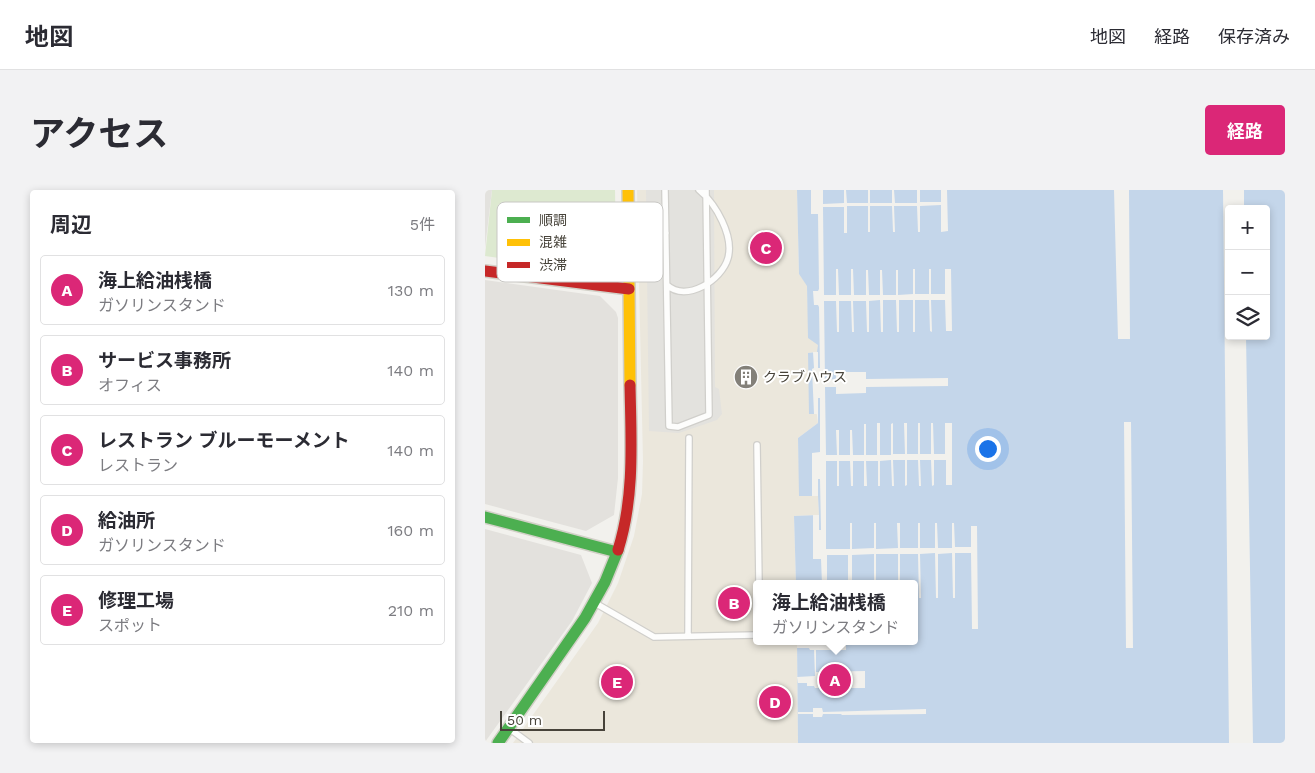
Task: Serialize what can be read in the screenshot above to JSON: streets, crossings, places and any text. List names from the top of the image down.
{
  "places": {
    "building": ["クラブハウス"]
  },
  "legend": ["順調", "混雑", "渋滞"],
  "scale_bar": "50 m",
  "page": {
    "header": "地図",
    "nav": ["地図", "経路", "保存済み"],
    "title": "アクセス",
    "buttons": "経路",
    "heading": ["周辺", "5件"],
    "map_buttons": ["+", "−"],
    "pins": [
      "C",
      "B",
      "A",
      "E",
      "D"
    ],
    "list": [
      {
        "mark": "A",
        "name": "海上給油桟橋",
        "note": "ガソリンスタンド",
        "value": "130 m"
      },
      {
        "mark": "B",
        "name": "サービス事務所",
        "note": "オフィス",
        "value": "140 m"
      },
      {
        "mark": "C",
        "name": "レストラン ブルーモーメント",
        "note": "レストラン",
        "value": "140 m"
      },
      {
        "mark": "D",
        "name": "給油所",
        "note": "ガソリンスタンド",
        "value": "160 m"
      },
      {
        "mark": "E",
        "name": "修理工場",
        "note": "スポット",
        "value": "210 m"
      }
    ],
    "popup": ["海上給油桟橋", "ガソリンスタンド"],
    "scale": "50 m"
  }
}
